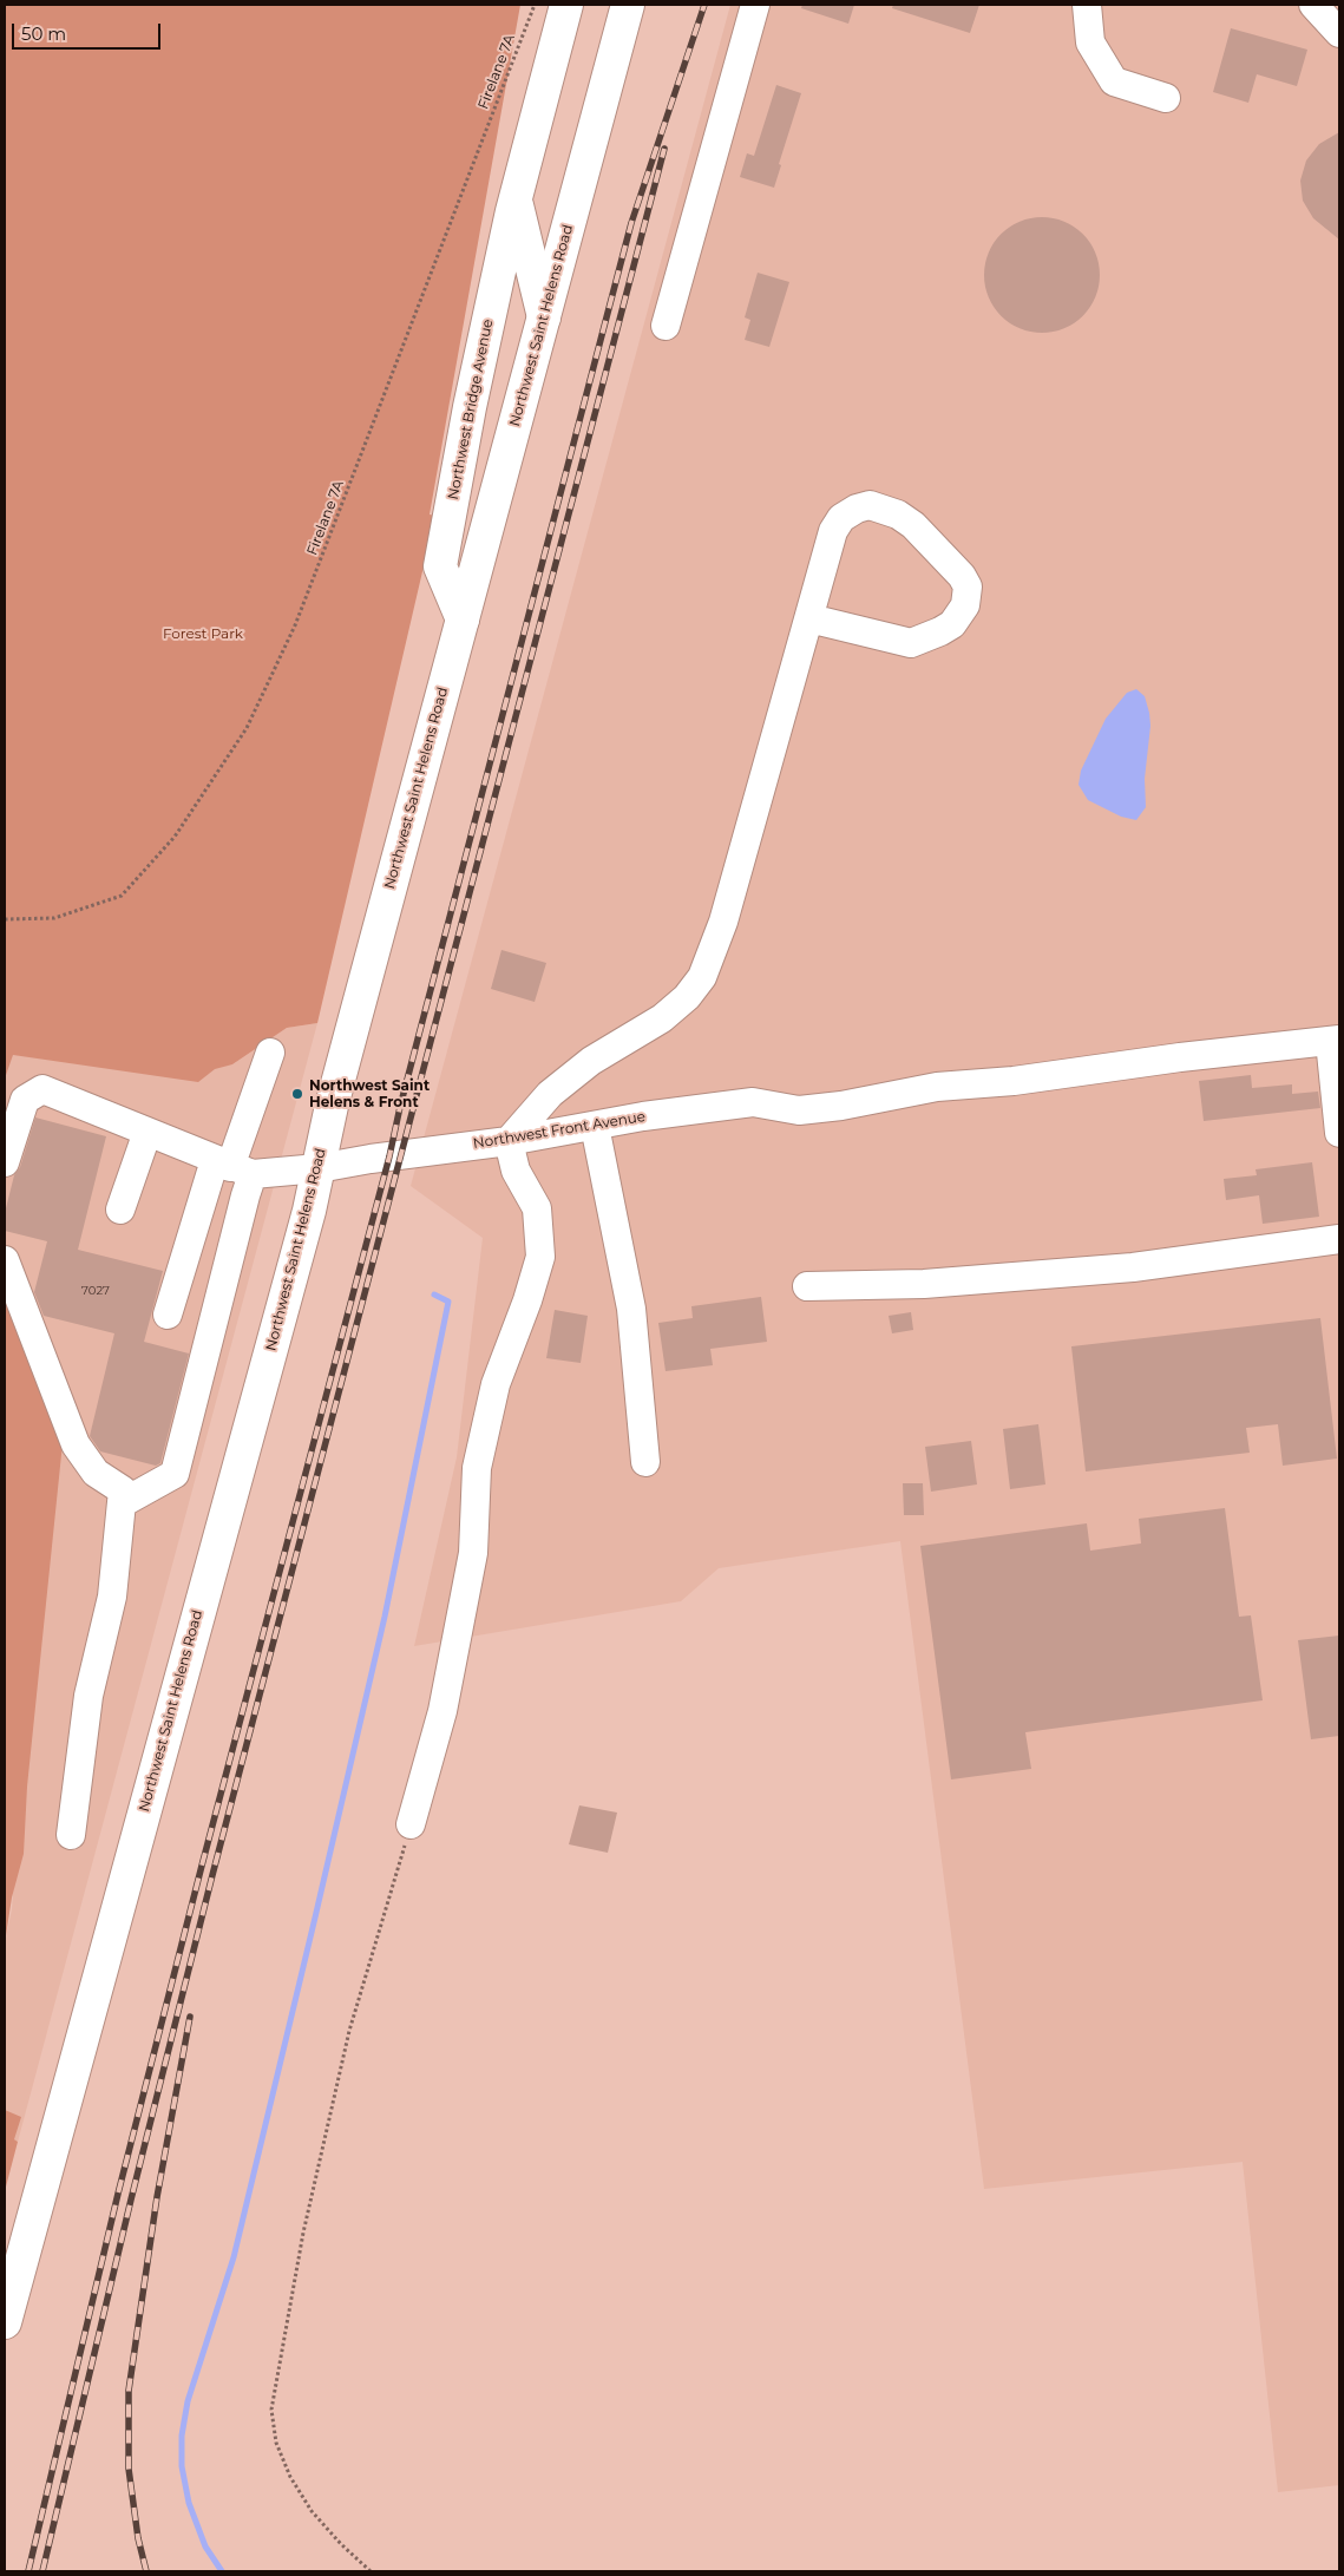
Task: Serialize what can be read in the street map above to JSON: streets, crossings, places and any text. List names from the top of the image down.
{
  "streets": {
    "main road": ["Northwest Saint Helens Road", "Northwest Bridge Avenue"],
    "lane": ["Northwest Front Avenue"],
    "path": ["Firelane 7A"]
  },
  "crossings": [
    ["Northwest Saint Helens Road", "Northwest Bridge Avenue"],
    ["Northwest Saint Helens Road", "Northwest Front Avenue"]
  ],
  "parks": ["Forest Park"],
  "places": ["Northwest Saint Helens & Front"],
  "house_numbers": ["7027"],
  "scale_bar": "50 m"
}
